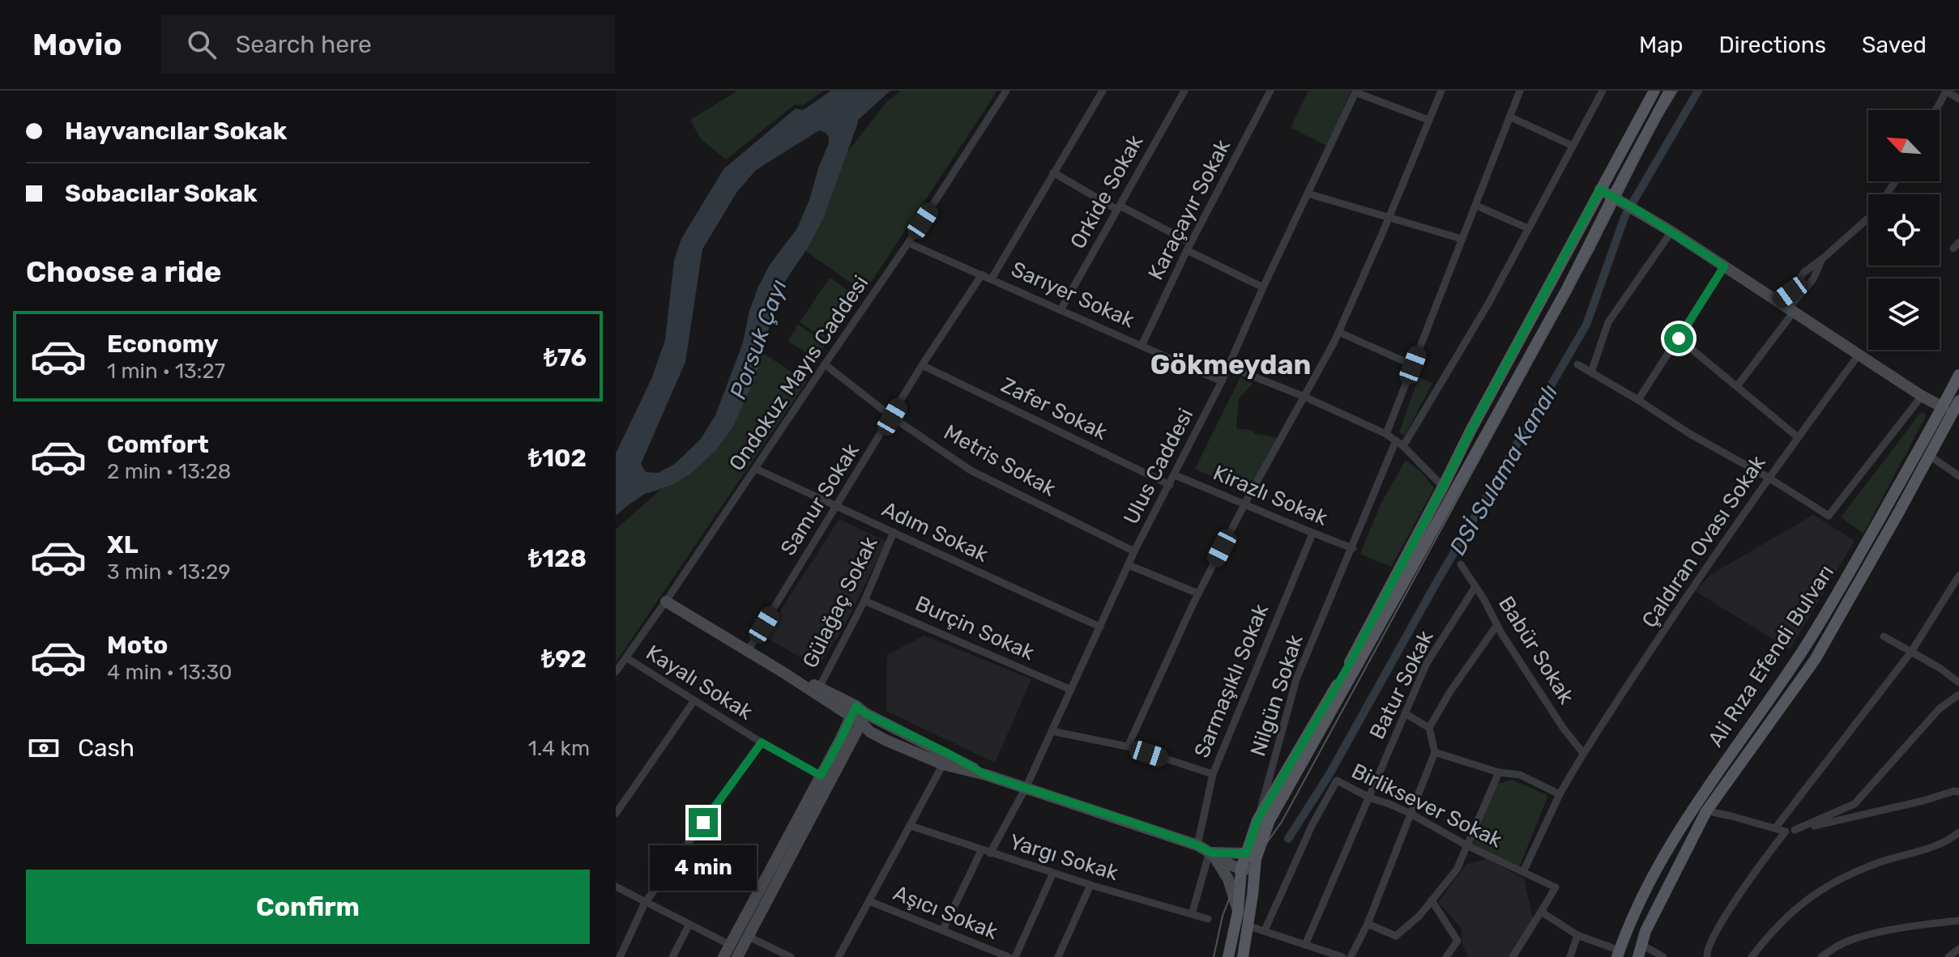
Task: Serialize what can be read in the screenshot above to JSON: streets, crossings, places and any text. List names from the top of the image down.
{
  "streets": {
    "main road": ["Ali Rıza Efendi Bulvarı"],
    "street": [
      "Orkide Sokak",
      "Karaçayır Sokak",
      "Sarıyer Sokak",
      "Ondokuz Mayıs Caddesi",
      "Zafer Sokak",
      "Metris Sokak",
      "Ulus Caddesi",
      "Kirazlı Sokak",
      "Samur Sokak",
      "Adım Sokak",
      "Çaldıran Ovası Sokak",
      "Gülağaç Sokak",
      "Burçin Sokak",
      "Babür Sokak",
      "Sarmaşıklı Sokak",
      "Kayalı Sokak",
      "Batur Sokak",
      "Nilgün Sokak",
      "Birliksever Sokak",
      "Yargı Sokak",
      "Aşıcı Sokak"
    ]
  },
  "crossings": [
    ["Orkide Sokak", "Sarıyer Sokak"],
    ["Karaçayır Sokak", "Sarıyer Sokak"],
    ["Sarıyer Sokak", "Ondokuz Mayıs Caddesi"],
    ["Sarıyer Sokak", "Ulus Caddesi"],
    ["Sarıyer Sokak", "Samur Sokak"],
    ["Ondokuz Mayıs Caddesi", "Metris Sokak"],
    ["Ondokuz Mayıs Caddesi", "Adım Sokak"],
    ["Ondokuz Mayıs Caddesi", "Kayalı Sokak"],
    ["Zafer Sokak", "Ulus Caddesi"],
    ["Zafer Sokak", "Samur Sokak"],
    ["Metris Sokak", "Ulus Caddesi"],
    ["Metris Sokak", "Samur Sokak"],
    ["Ulus Caddesi", "Kirazlı Sokak"],
    ["Ulus Caddesi", "Adım Sokak"],
    ["Ulus Caddesi", "Burçin Sokak"],
    ["Ulus Caddesi", "Yargı Sokak"],
    ["Ulus Caddesi", "Aşıcı Sokak"],
    ["Kirazlı Sokak", "Sarmaşıklı Sokak"],
    ["Kirazlı Sokak", "Nilgün Sokak"],
    ["Samur Sokak", "Adım Sokak"],
    ["Adım Sokak", "Gülağaç Sokak"],
    ["Çaldıran Ovası Sokak", "Babür Sokak"],
    ["Çaldıran Ovası Sokak", "Birliksever Sokak"],
    ["Gülağaç Sokak", "Burçin Sokak"],
    ["Babür Sokak", "Batur Sokak"],
    ["Batur Sokak", "Birliksever Sokak"]
  ],
  "districts": ["Gökmeydan"],
  "water": ["Porsuk Çayı", "DSİ Sulama Kanalı"],
  "north": "top left",
  "page": {
    "header": "Movio",
    "search": "Search here",
    "nav": ["Map", "Directions", "Saved"],
    "banner": ["Hayvancılar Sokak", "Sobacılar Sokak"],
    "heading": "Choose a ride",
    "list": [
      {
        "name": "Economy",
        "note": "1 min · 13:27",
        "value": "₺76"
      },
      {
        "name": "Comfort",
        "note": "2 min · 13:28",
        "value": "₺102"
      },
      {
        "name": "XL",
        "note": "3 min · 13:29",
        "value": "₺128"
      },
      {
        "name": "Moto",
        "note": "4 min · 13:30",
        "value": "₺92"
      }
    ],
    "pay": ["Cash", "1.4 km"],
    "bubble": "4 min",
    "buttons": "Confirm"
  }
}
